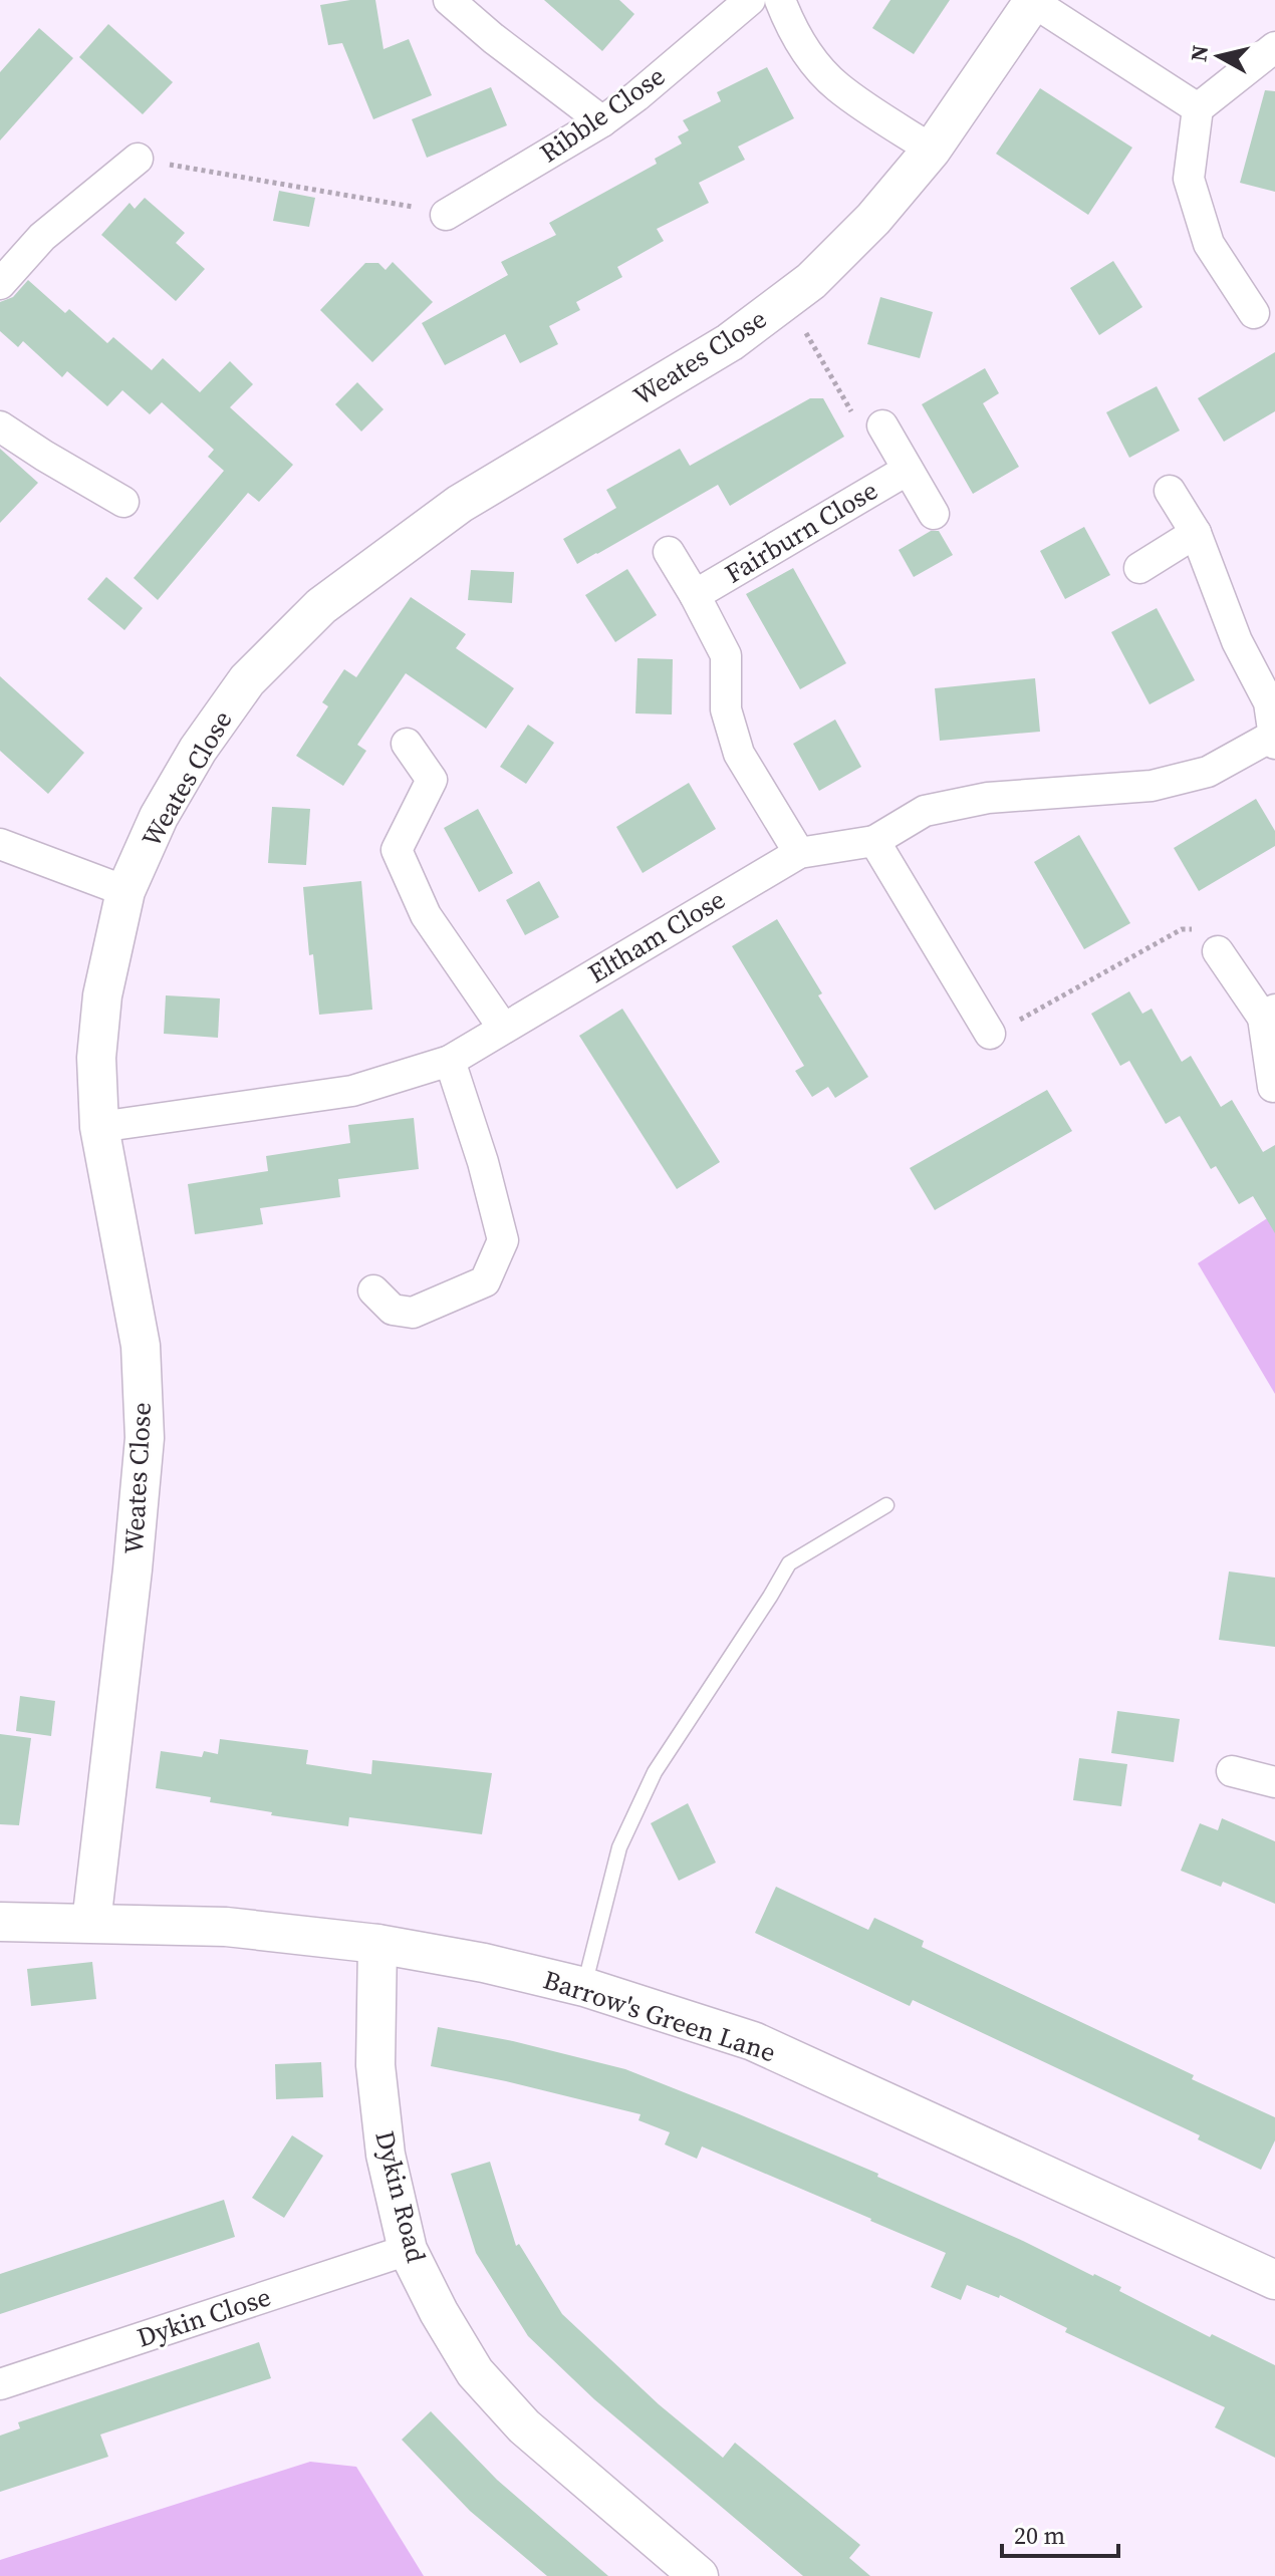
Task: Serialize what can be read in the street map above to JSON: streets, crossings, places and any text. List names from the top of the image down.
{
  "streets": {
    "street": [
      "Ribble Close",
      "Weates Close",
      "Fairburn Close",
      "Eltham Close",
      "Barrow's Green Lane",
      "Dykin Road",
      "Dykin Close"
    ]
  },
  "crossings": [
    ["Weates Close", "Eltham Close"],
    ["Weates Close", "Barrow's Green Lane"],
    ["Fairburn Close", "Eltham Close"],
    ["Barrow's Green Lane", "Dykin Road"],
    ["Dykin Road", "Dykin Close"]
  ],
  "scale_bar": "20 m",
  "north": "left"
}
